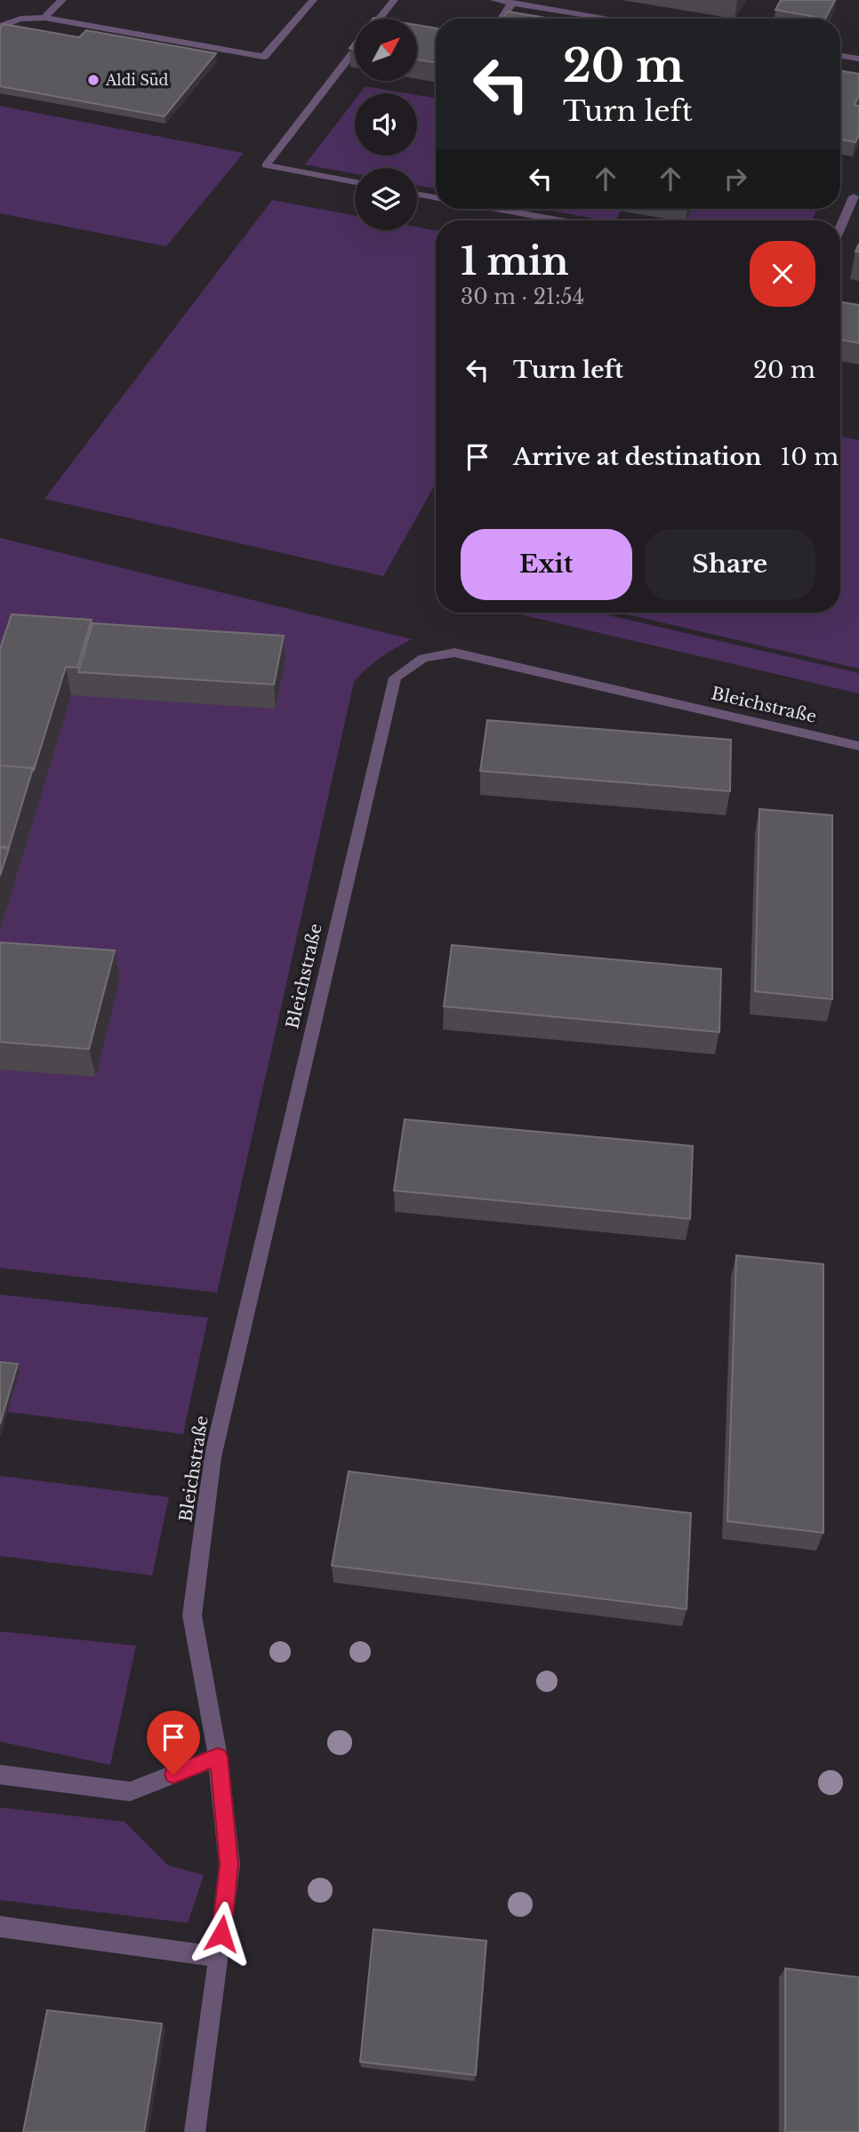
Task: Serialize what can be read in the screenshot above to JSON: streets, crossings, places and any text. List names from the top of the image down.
{
  "streets": {
    "street": ["Bleichstraße"]
  },
  "places": ["Aldi Süd"],
  "north": "top right",
  "page": {
    "turn": ["20 m", "Turn left"],
    "heading": ["1 min", "30 m · 21:54"],
    "list": [
      {
        "name": "Turn left",
        "value": "20 m"
      },
      {
        "name": "Arrive at destination",
        "value": "10 m"
      }
    ],
    "buttons": ["Exit", "Share"]
  }
}
